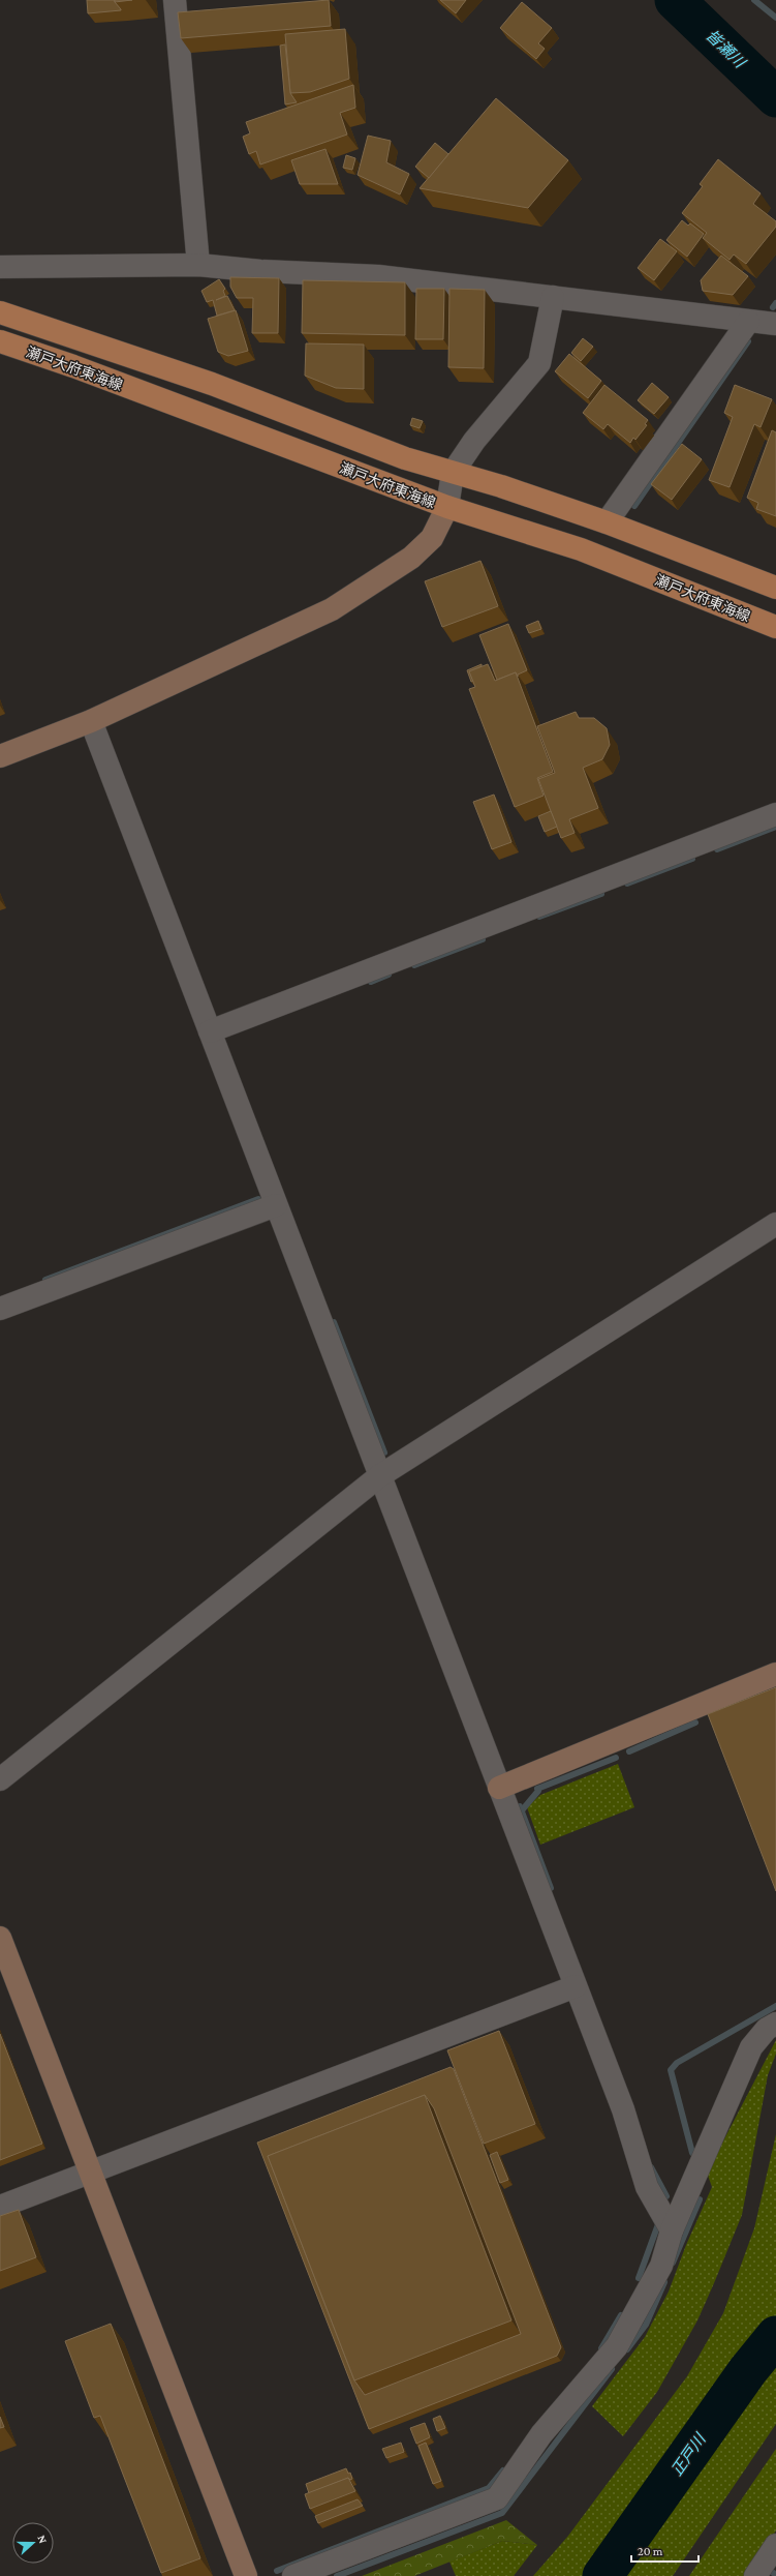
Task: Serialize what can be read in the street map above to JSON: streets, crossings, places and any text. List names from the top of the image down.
{
  "streets": {
    "main road": ["瀬戸大府東海線"]
  },
  "water": ["皆瀬川", "正戸川"],
  "scale_bar": "20 m",
  "north": "right"
}
